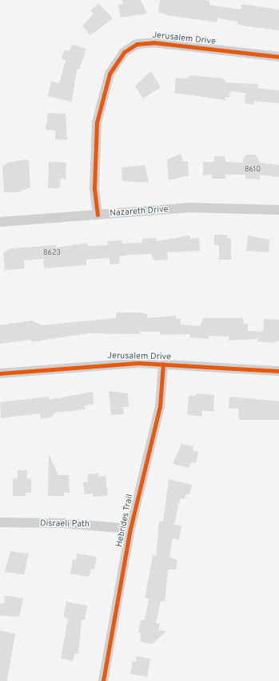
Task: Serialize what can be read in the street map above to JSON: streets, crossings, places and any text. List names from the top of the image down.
{
  "streets": {
    "street": [
      "Jerusalem Drive",
      "Nazareth Drive",
      "Hebrides Trail",
      "Disraeli Path"
    ]
  },
  "crossings": [
    ["Jerusalem Drive", "Nazareth Drive"],
    ["Jerusalem Drive", "Hebrides Trail"],
    ["Hebrides Trail", "Disraeli Path"]
  ],
  "house_numbers": ["8610", "8623"]
}
